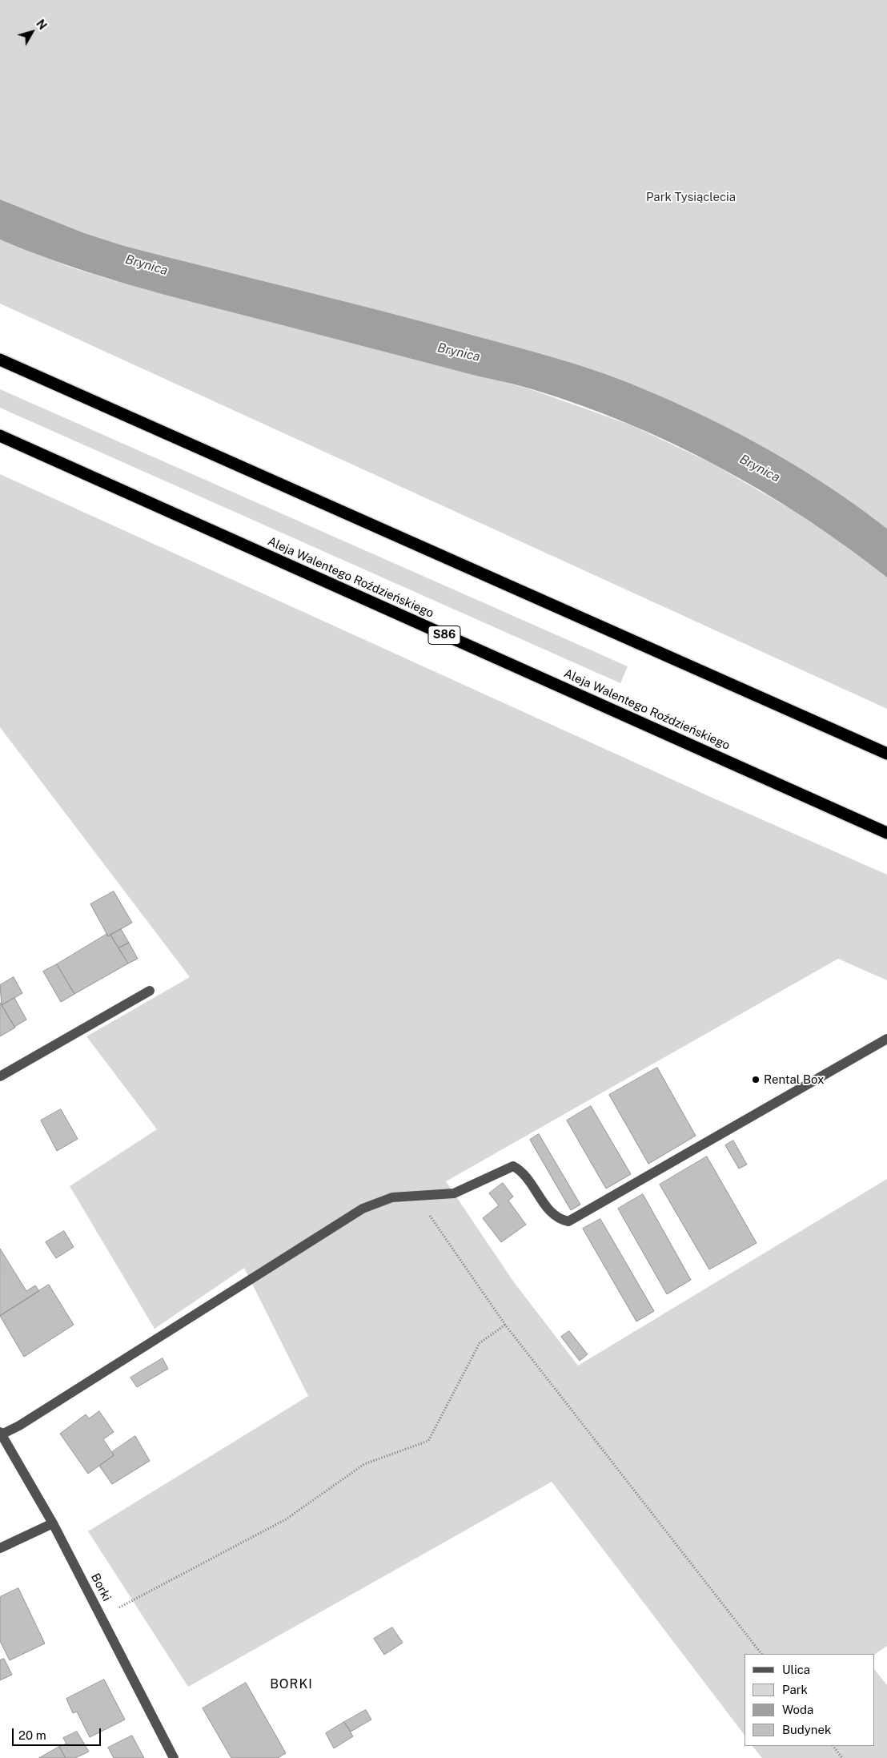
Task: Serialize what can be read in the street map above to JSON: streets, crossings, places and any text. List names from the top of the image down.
{
  "streets": {
    "highway": ["Aleja Walentego Roździeńskiego", "S86"],
    "street": ["Borki"]
  },
  "districts": ["BORKI"],
  "water": ["Brynica"],
  "parks": ["Park Tysiąclecia"],
  "places": ["Rental Box"],
  "legend": [
    "Ulica",
    "Park",
    "Woda",
    "Budynek"
  ],
  "scale_bar": "20 m",
  "north": "top right"
}
